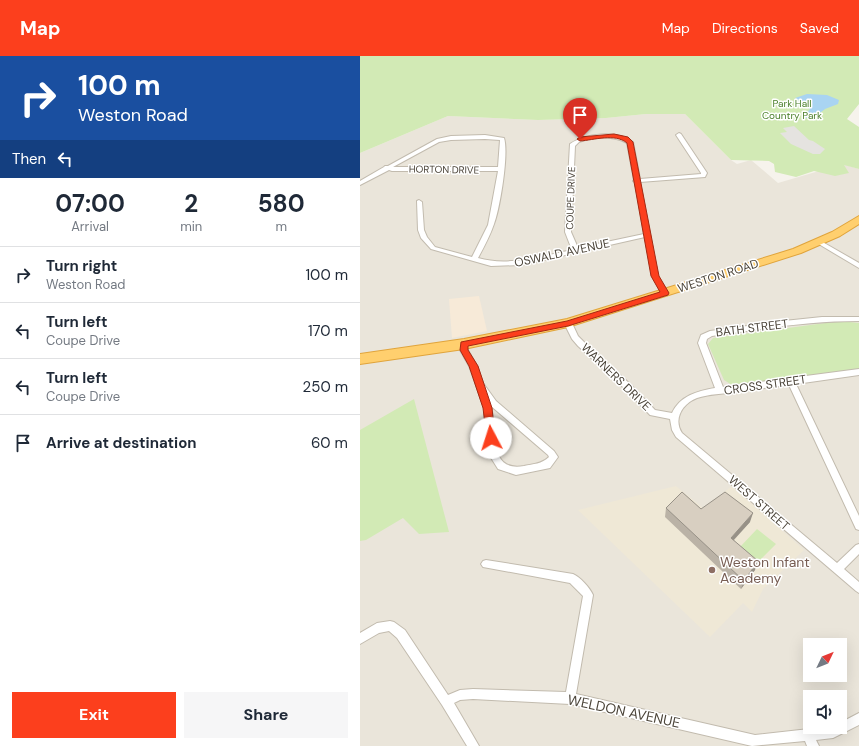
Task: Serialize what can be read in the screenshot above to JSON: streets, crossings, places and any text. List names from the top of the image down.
{
  "streets": {
    "highway": ["WESTON ROAD"],
    "street": [
      "HORTON DRIVE",
      "COUPE DRIVE",
      "OSWALD AVENUE",
      "BATH STREET",
      "WARNERS DRIVE",
      "CROSS STREET",
      "WEST STREET",
      "WELDON AVENUE"
    ]
  },
  "crossings": [
    ["COUPE DRIVE", "OSWALD AVENUE"],
    ["COUPE DRIVE", "WESTON ROAD"],
    ["WESTON ROAD", "WARNERS DRIVE"],
    ["BATH STREET", "CROSS STREET"],
    ["WARNERS DRIVE", "CROSS STREET"],
    ["WARNERS DRIVE", "WEST STREET"],
    ["CROSS STREET", "WEST STREET"]
  ],
  "parks": ["Park Hall Country Park"],
  "places": ["Weston Infant Academy"],
  "north": "top right",
  "page": {
    "header": "Map",
    "nav": ["Map", "Directions", "Saved"],
    "turn": ["100 m", "Weston Road"],
    "then": "Then",
    "eta": [
      "07:00",
      "Arrival",
      "2",
      "min",
      "580",
      "m"
    ],
    "list": [
      {
        "name": "Turn right",
        "note": "Weston Road",
        "value": "100 m"
      },
      {
        "name": "Turn left",
        "note": "Coupe Drive",
        "value": "170 m"
      },
      {
        "name": "Turn left",
        "note": "Coupe Drive",
        "value": "250 m"
      },
      {
        "name": "Arrive at destination",
        "value": "60 m"
      }
    ],
    "buttons": ["Exit", "Share"]
  }
}
